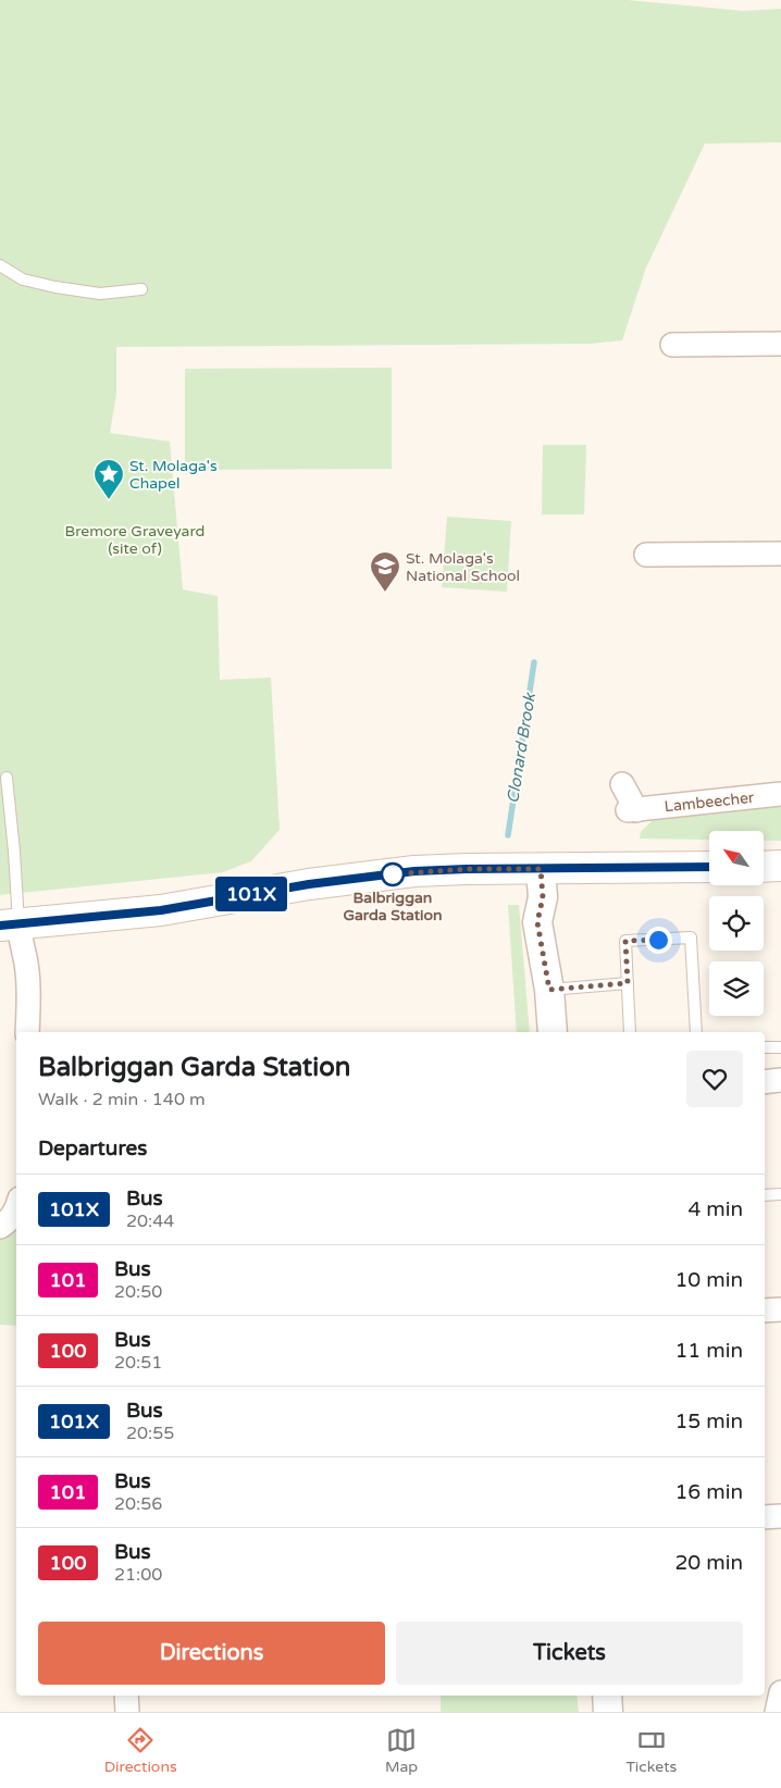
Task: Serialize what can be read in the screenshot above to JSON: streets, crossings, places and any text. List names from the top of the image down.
{
  "streets": {
    "street": ["Lambeecher"]
  },
  "water": ["Clonard Brook"],
  "parks": ["Bremore Graveyard (site of)"],
  "places": {
    "place": ["St. Molaga's Chapel"],
    "school or university": ["St. Molaga's National School"],
    "other": ["Balbriggan Garda Station"]
  },
  "lines": ["bus line 101X"],
  "north": "top left",
  "page": {
    "on_map": "101X",
    "heading": [
      ["Balbriggan Garda Station", "Walk · 2 min · 140 m"],
      "Departures"
    ],
    "list": [
      {
        "mark": "101X",
        "name": "Bus",
        "note": "20:44",
        "value": "4 min"
      },
      {
        "mark": "101",
        "name": "Bus",
        "note": "20:50",
        "value": "10 min"
      },
      {
        "mark": "100",
        "name": "Bus",
        "note": "20:51",
        "value": "11 min"
      },
      {
        "mark": "101X",
        "name": "Bus",
        "note": "20:55",
        "value": "15 min"
      },
      {
        "mark": "101",
        "name": "Bus",
        "note": "20:56",
        "value": "16 min"
      },
      {
        "mark": "100",
        "name": "Bus",
        "note": "21:00",
        "value": "20 min"
      }
    ],
    "buttons": ["Directions", "Tickets"],
    "tabs": ["Directions", "Map", "Tickets"]
  }
}
